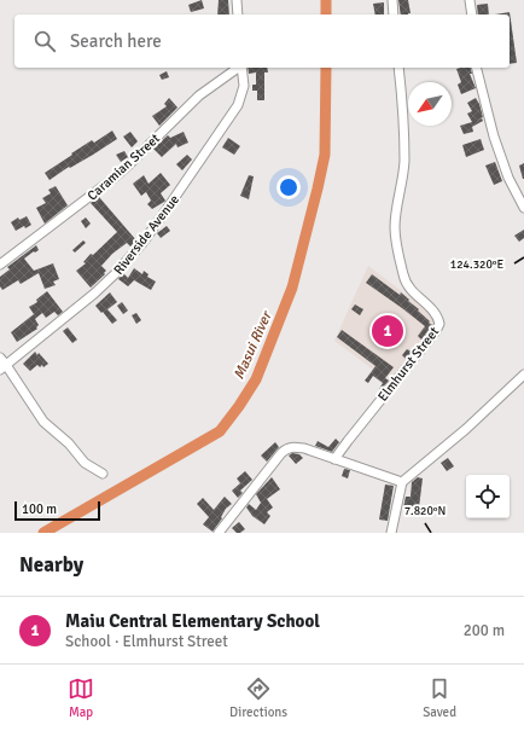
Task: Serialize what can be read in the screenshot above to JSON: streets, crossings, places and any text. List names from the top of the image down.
{
  "streets": {
    "street": ["Caramian Street", "Riverside Avenue", "Elmhurst Street"]
  },
  "water": ["Masui River"],
  "scale_bar": "100 m",
  "north": "bottom left",
  "page": {
    "search": "Search here",
    "pins": "1",
    "scale": "100 m",
    "heading": "Nearby",
    "list": [
      {
        "mark": "1",
        "name": "Maiu Central Elementary School",
        "note": "School · Elmhurst Street",
        "value": "200 m"
      }
    ],
    "nav": ["Map", "Directions", "Saved"]
  },
  "coordinates": ["124.320°E", "7.820°N"]
}
